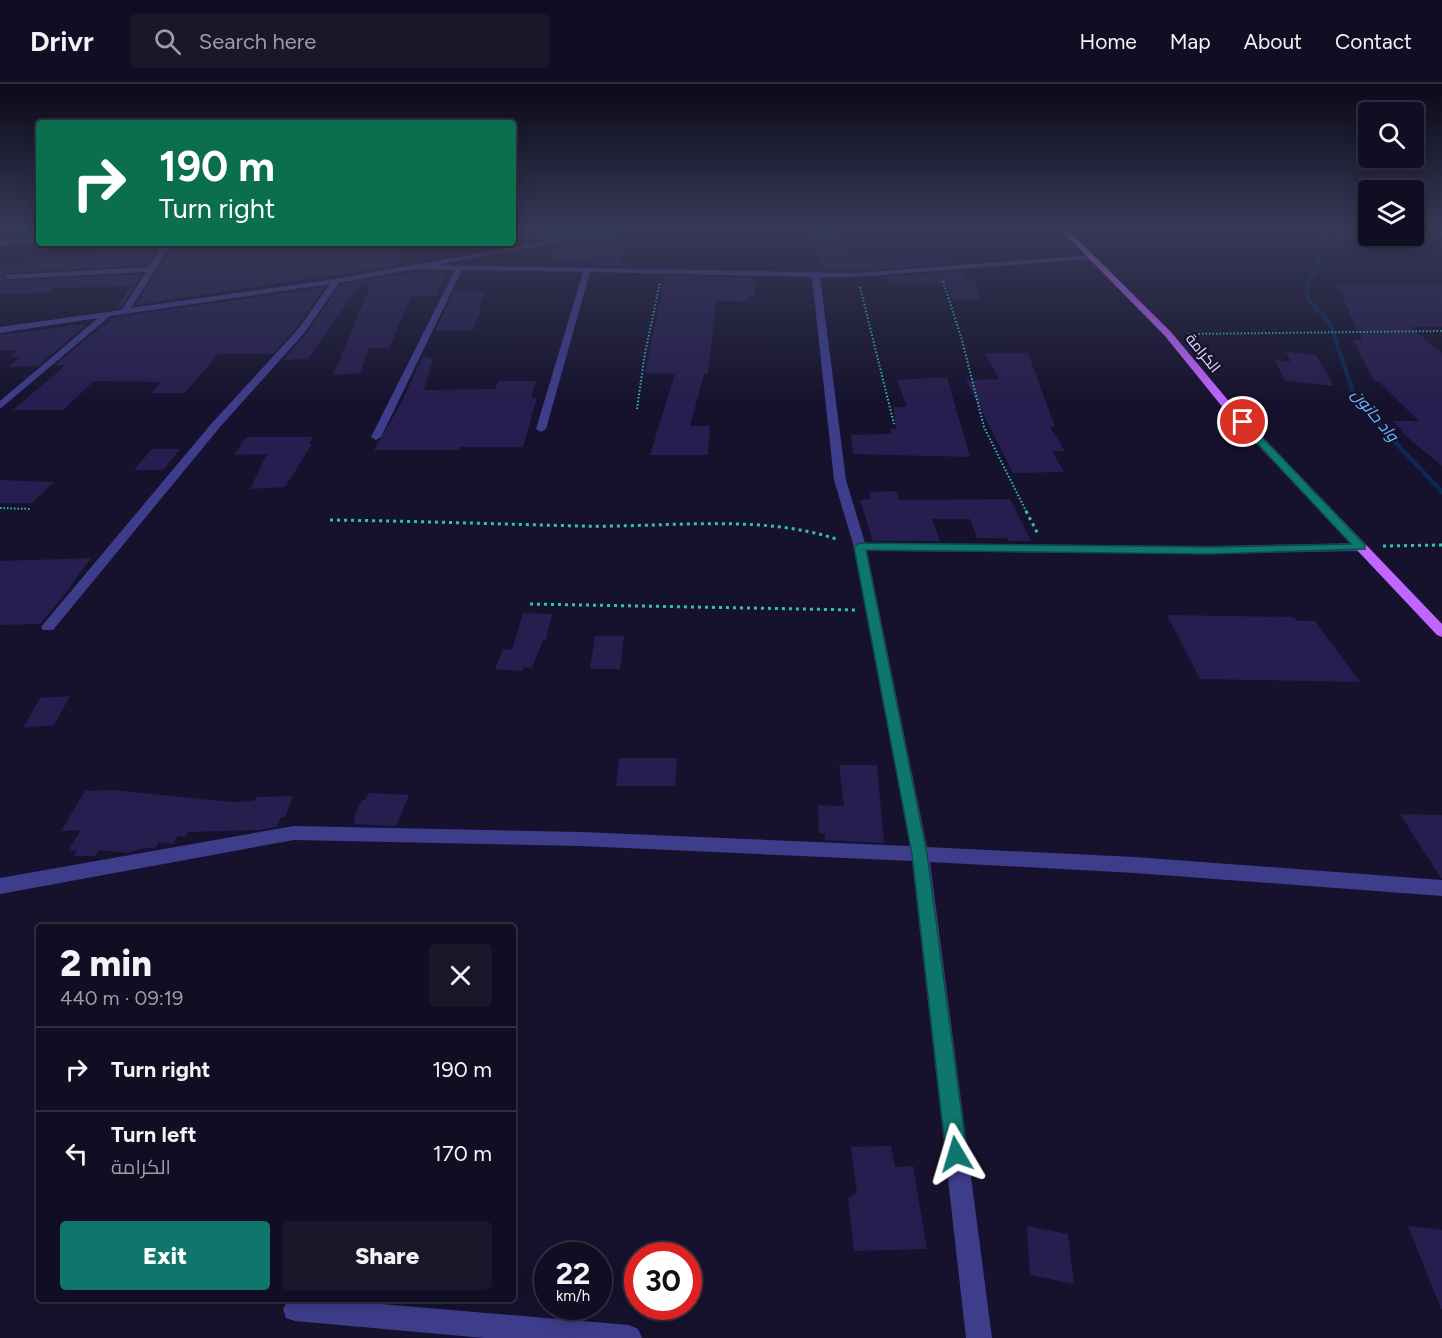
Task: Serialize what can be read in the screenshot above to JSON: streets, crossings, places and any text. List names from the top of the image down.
{
  "streets": {
    "main road": ["الكرامة"]
  },
  "water": ["واد حانون"],
  "page": {
    "header": "Drivr",
    "search": "Search here",
    "nav": [
      "Home",
      "Map",
      "About",
      "Contact"
    ],
    "turn": ["190 m", "Turn right"],
    "heading": ["2 min", "440 m · 09:19"],
    "list": [
      {
        "name": "Turn right",
        "value": "190 m"
      },
      {
        "name": "Turn left",
        "note": "الكرامة",
        "value": "170 m"
      }
    ],
    "buttons": ["Exit", "Share"],
    "speed": "22 km/h",
    "limit": "30"
  }
}
